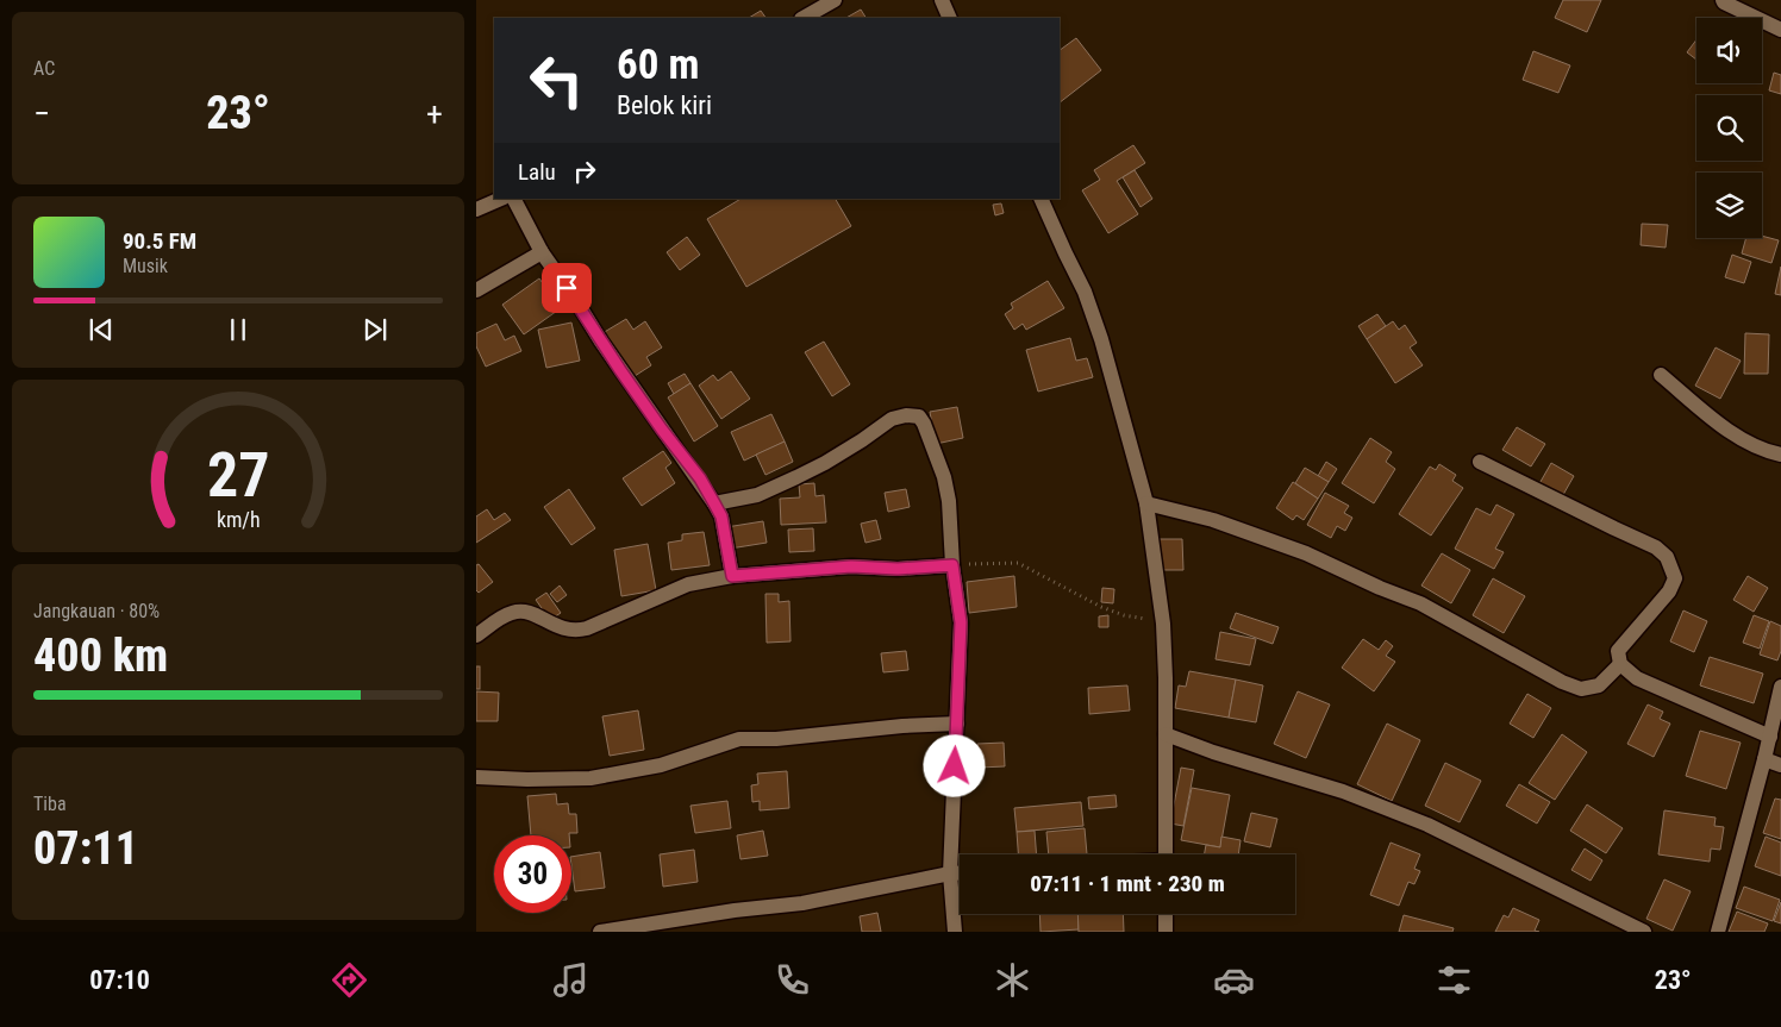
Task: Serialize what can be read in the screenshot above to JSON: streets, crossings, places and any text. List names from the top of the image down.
{
  "page": {
    "tile": [
      "AC",
      ["Jangkauan · 80%", "400 km"],
      ["Tiba", "07:11"]
    ],
    "turn": ["60 m", "Belok kiri"],
    "heat": ["−", "23°", "+"],
    "then": "Lalu",
    "song": ["90.5 FM", "Musik"],
    "limit": "30",
    "trip": "07:11 · 1 mnt · 230 m",
    "tabs": ["07:10", "23°"],
    "gauge": ["27", "km/h"]
  }
}
